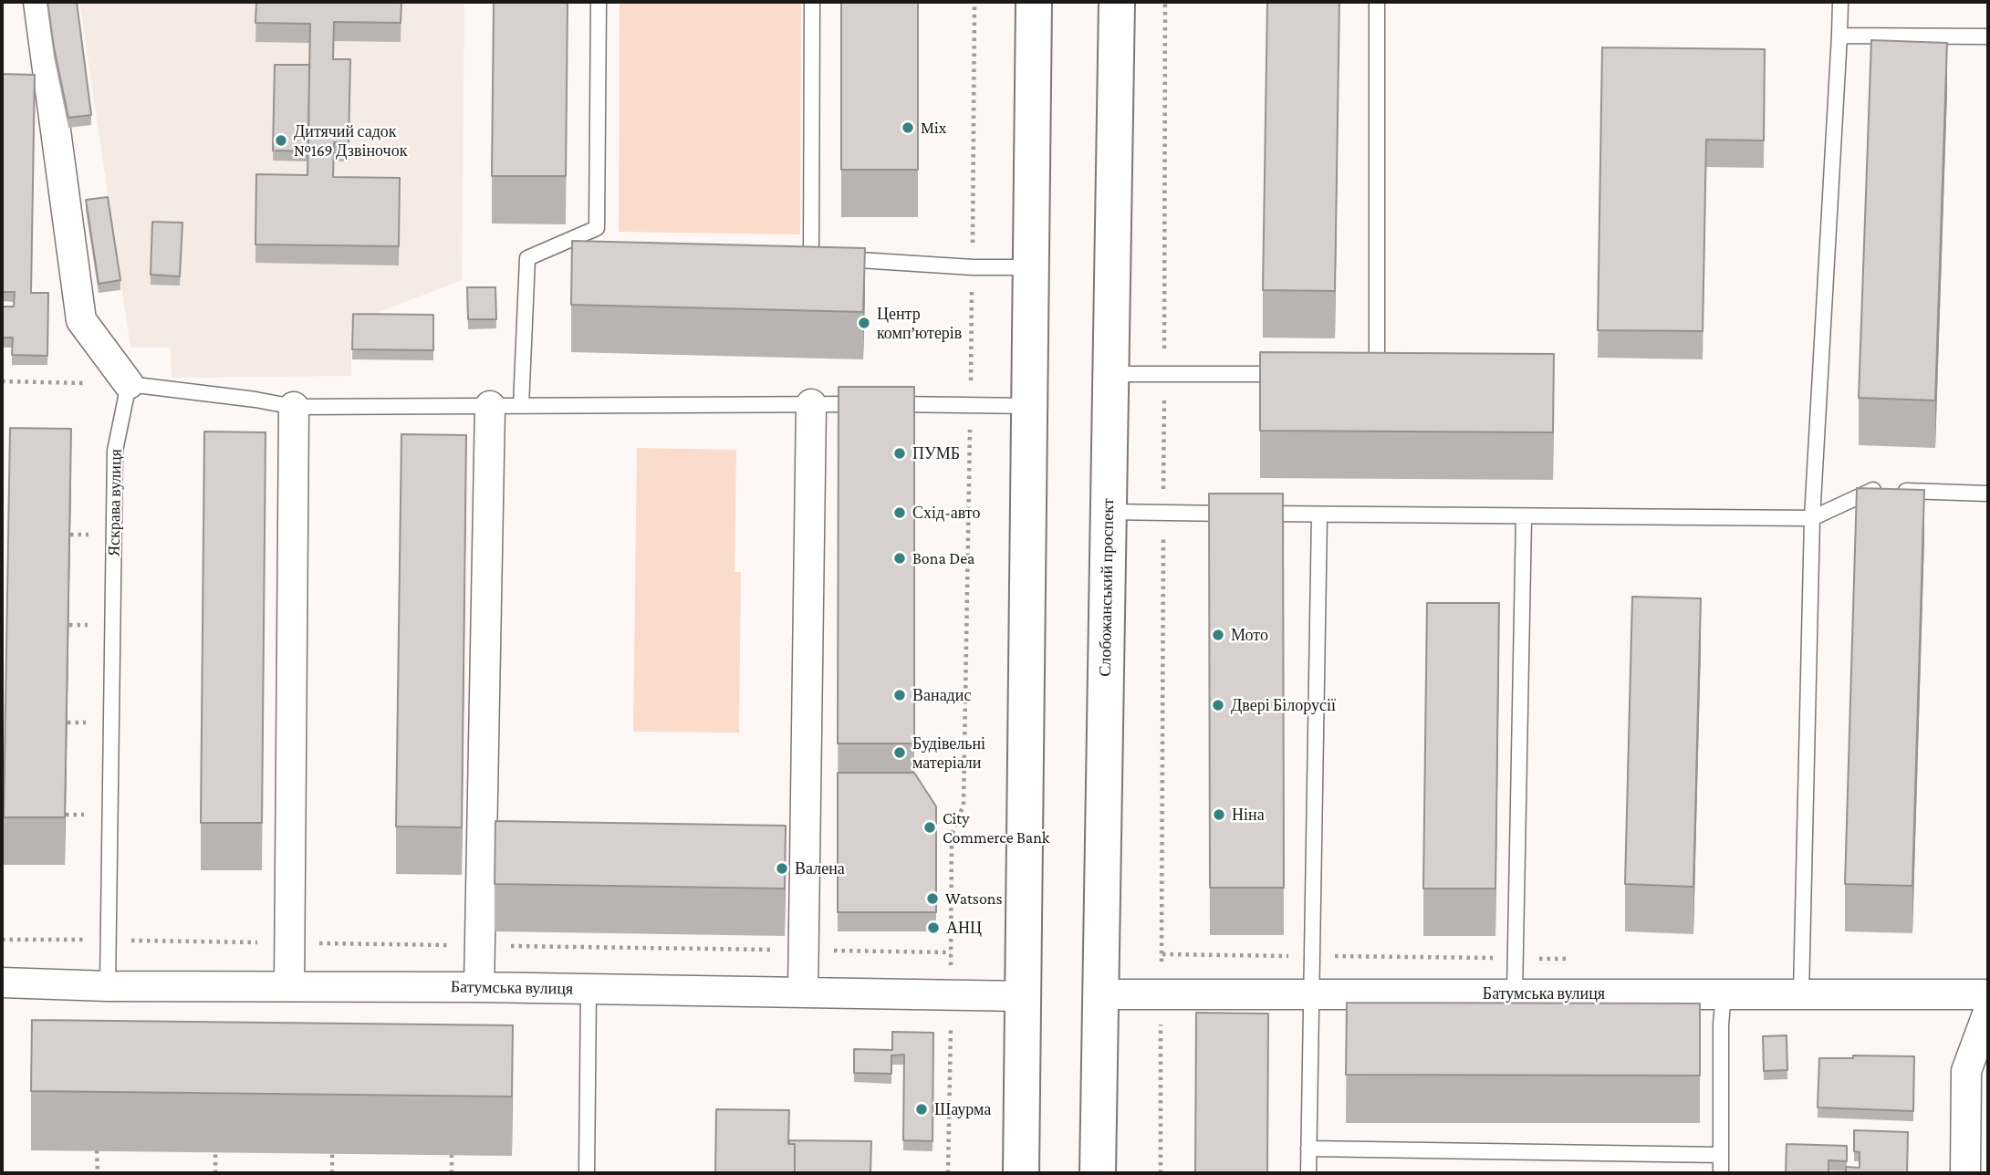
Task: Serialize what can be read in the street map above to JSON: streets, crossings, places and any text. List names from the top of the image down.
{
  "streets": {
    "main road": ["Слобожанський проспект"],
    "street": ["Батумська вулиця"],
    "lane": ["Яскрава вулиця"]
  },
  "crossings": [
    ["Яскрава вулиця", "Батумська вулиця"],
    ["Слобожанський проспект", "Батумська вулиця"]
  ],
  "places": [
    "Mix",
    "Дитячий садок №169 Дзвіночок",
    "Центр комп’ютерів",
    "ПУМБ",
    "Схід-авто",
    "Bona Dea",
    "Мото",
    "Ванадис",
    "Двері Білорусії",
    "Будівельні матеріали",
    "Ніна",
    "City Commerce Bank",
    "Валена",
    "Watsons",
    "АНЦ",
    "Шаурма"
  ]
}
